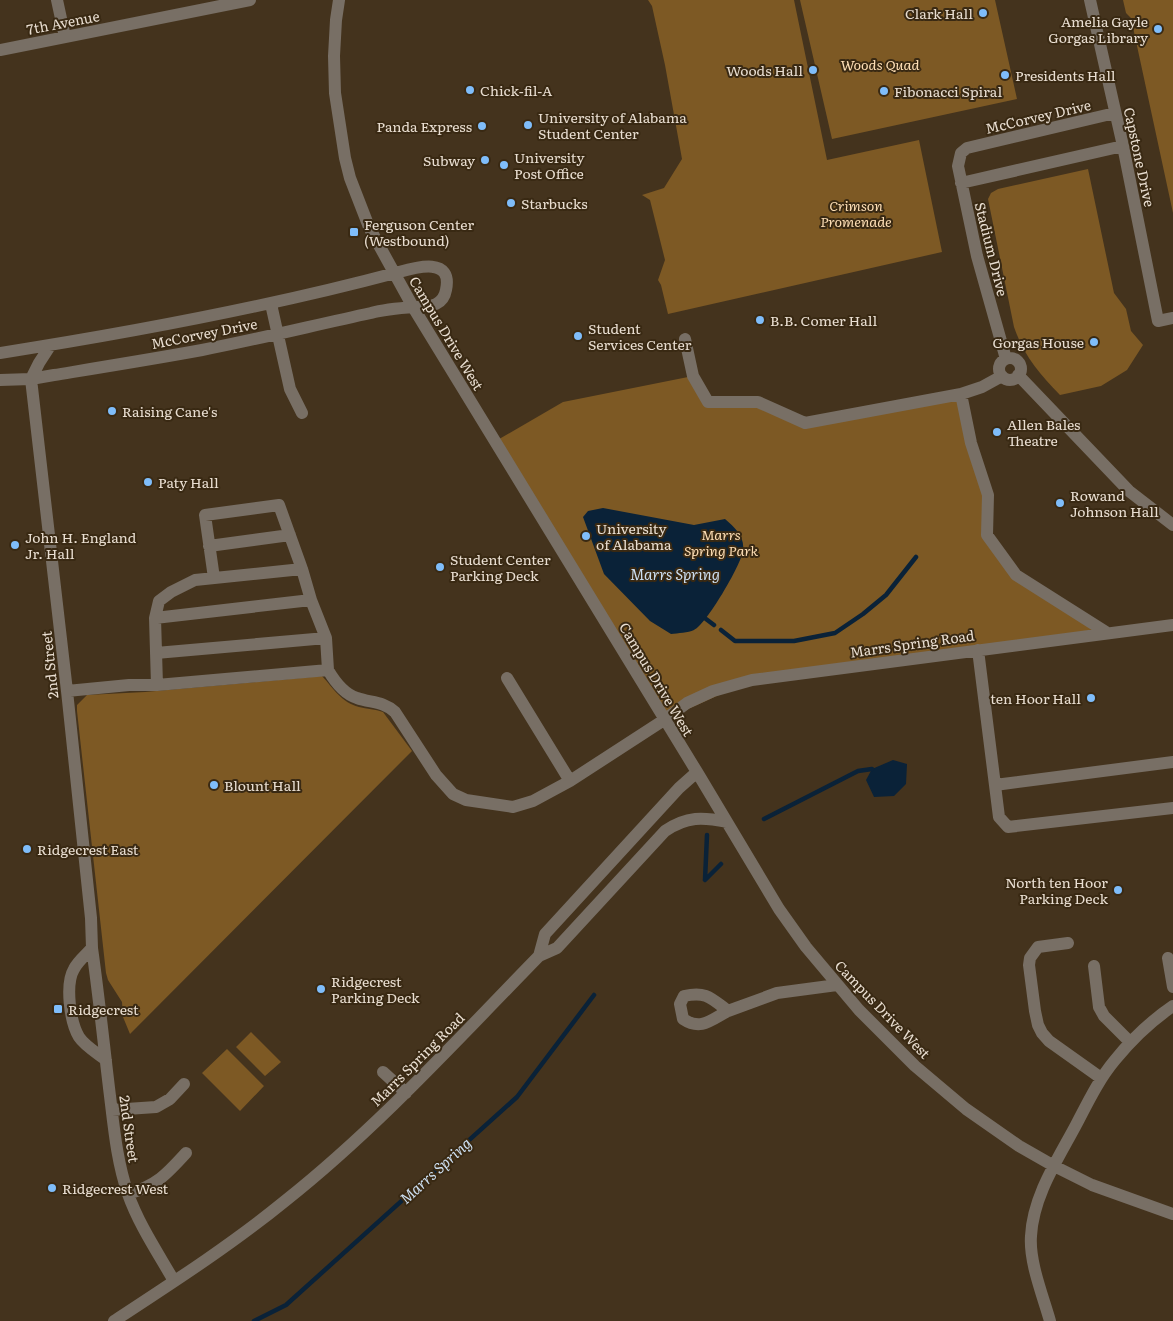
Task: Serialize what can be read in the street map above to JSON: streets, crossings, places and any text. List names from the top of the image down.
{
  "streets": {
    "street": [
      "7th Avenue",
      "McCorvey Drive",
      "Capstone Drive",
      "Stadium Drive",
      "Campus Drive West",
      "Marrs Spring Road",
      "2nd Street"
    ]
  },
  "crossings": [
    ["McCorvey Drive", "Capstone Drive"],
    ["McCorvey Drive", "Stadium Drive"],
    ["McCorvey Drive", "Campus Drive West"],
    ["McCorvey Drive", "2nd Street"],
    ["Campus Drive West", "Marrs Spring Road"],
    ["Marrs Spring Road", "2nd Street"]
  ],
  "water": ["Marrs Spring"],
  "parks": ["Woods Quad", "Crimson Promenade", "Marrs Spring Park"],
  "places": {
    "other": [
      "Clark Hall",
      "Amelia Gayle Gorgas Library",
      "Woods Hall",
      "Presidents Hall",
      "Chick-fil-A",
      "Fibonacci Spiral",
      "University of Alabama Student Center",
      "Panda Express",
      "Subway",
      "University Post Office",
      "Starbucks",
      "B.B. Comer Hall",
      "Student Services Center",
      "Gorgas House",
      "Raising Cane's",
      "Allen Bales Theatre",
      "Paty Hall",
      "Rowand Johnson Hall",
      "University of Alabama",
      "John H. England Jr. Hall",
      "Student Center Parking Deck",
      "ten Hoor Hall",
      "Blount Hall",
      "Ridgecrest East",
      "North ten Hoor Parking Deck",
      "Ridgecrest Parking Deck",
      "Ridgecrest West"
    ],
    "transit": ["Ferguson Center (Westbound)", "Ridgecrest"]
  }
}
